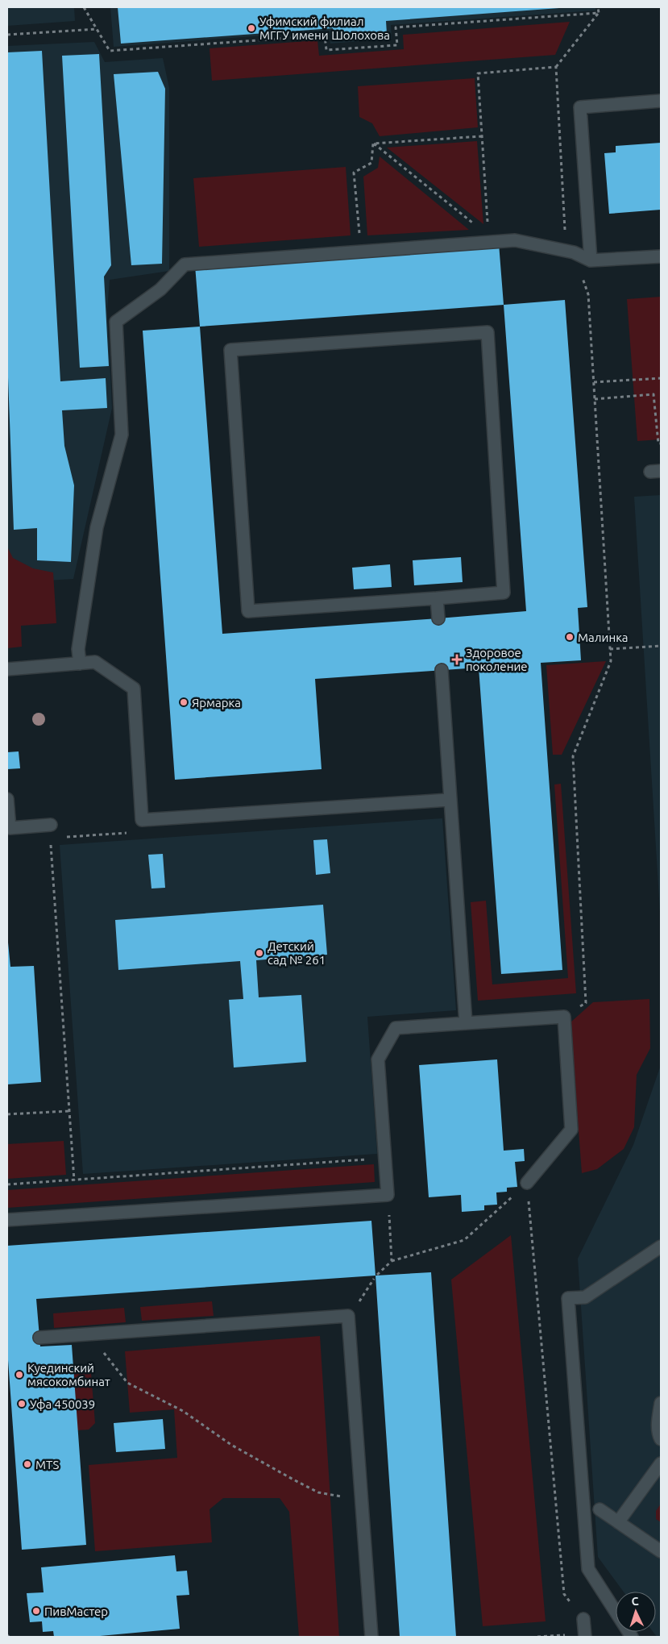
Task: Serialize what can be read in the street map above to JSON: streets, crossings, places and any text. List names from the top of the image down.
{
  "places": {
    "other": [
      "Уфимский филиал МГГУ имени Шолохова",
      "Малинка",
      "Ярмарка",
      "Детский сад № 261",
      "Куединский мясокомбинат",
      "Уфа 450039",
      "MTS",
      "ПивМастер"
    ],
    "health": ["Здоровое поколение"]
  },
  "north": "top"
}
